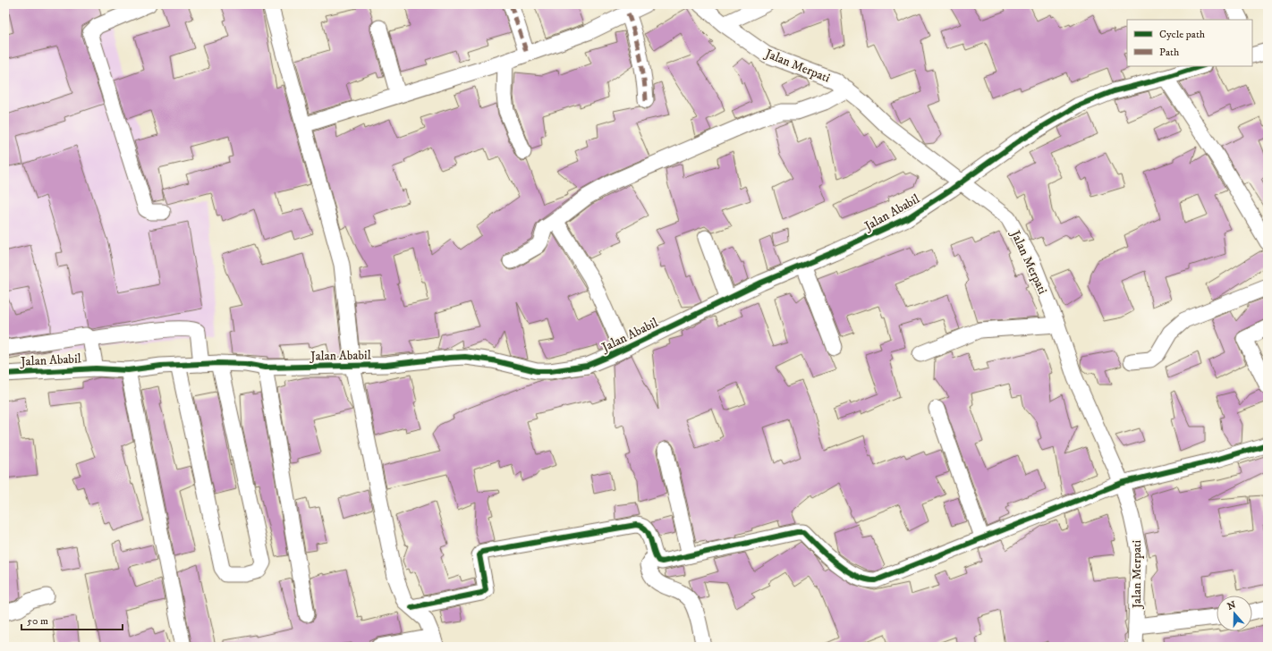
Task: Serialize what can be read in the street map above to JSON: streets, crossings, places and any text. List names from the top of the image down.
{
  "streets": {
    "street": ["Jalan Merpati", "Jalan Ababil"]
  },
  "crossings": [
    ["Jalan Merpati", "Jalan Ababil"]
  ],
  "legend": ["Cycle path", "Path"],
  "scale_bar": "50 m",
  "north": "top"
}
